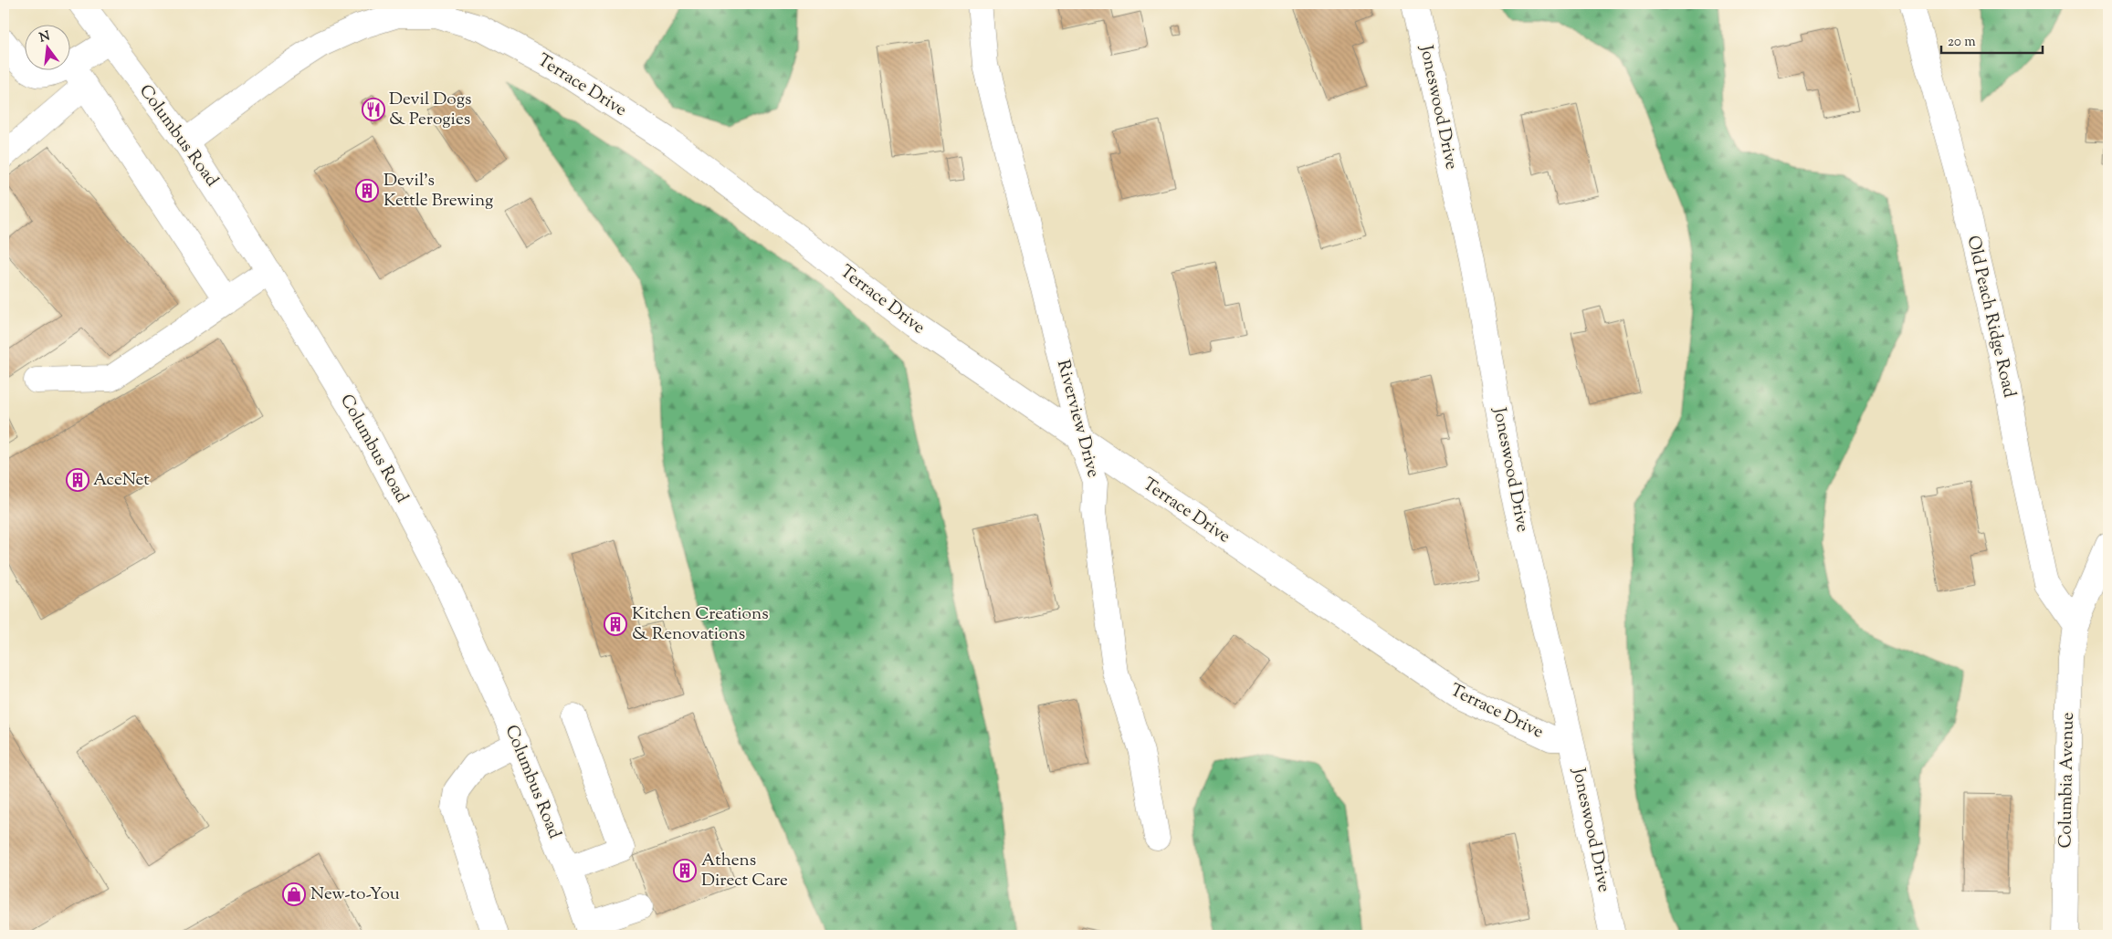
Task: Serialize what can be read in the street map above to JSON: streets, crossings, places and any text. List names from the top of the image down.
{
  "streets": {
    "street": [
      "Terrace Drive",
      "Joneswood Drive",
      "Columbus Road",
      "Old Peach Ridge Road",
      "Riverview Drive",
      "Columbia Avenue"
    ]
  },
  "crossings": [
    ["Terrace Drive", "Joneswood Drive"],
    ["Terrace Drive", "Columbus Road"],
    ["Terrace Drive", "Riverview Drive"],
    ["Old Peach Ridge Road", "Columbia Avenue"]
  ],
  "places": {
    "restaurant": ["Devil Dogs & Perogies"],
    "building": [
      "Devil's Kettle Brewing",
      "AceNet",
      "Kitchen Creations & Renovations",
      "Athens Direct Care"
    ],
    "shop": ["New-to-You"]
  },
  "scale_bar": "20 m",
  "north": "top"
}
